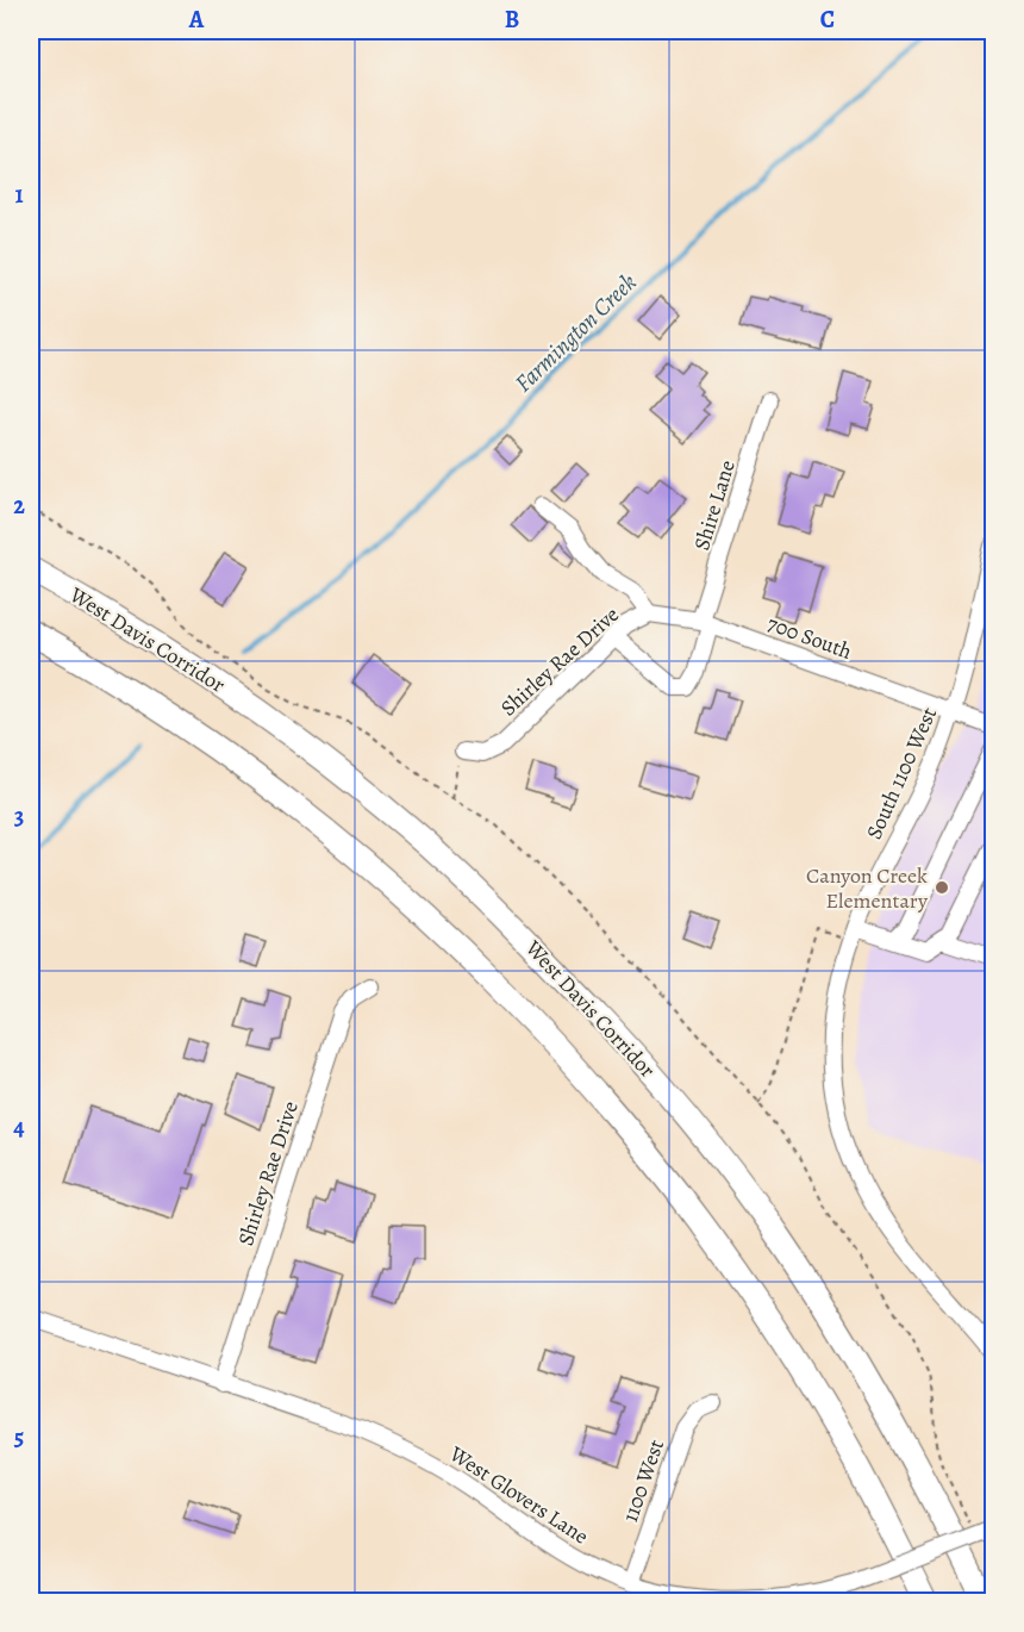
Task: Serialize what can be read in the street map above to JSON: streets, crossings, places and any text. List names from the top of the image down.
{
  "streets": {
    "highway": ["West Davis Corridor"],
    "street": [
      "Shire Lane",
      "700 South",
      "Shirley Rae Drive",
      "South 1100 West",
      "1100 West",
      "West Glovers Lane"
    ]
  },
  "crossings": [
    ["Shire Lane", "700 South"],
    ["Shire Lane", "Shirley Rae Drive"],
    ["700 South", "Shirley Rae Drive"],
    ["700 South", "South 1100 West"],
    ["Shirley Rae Drive", "West Glovers Lane"],
    ["1100 West", "West Glovers Lane"]
  ],
  "water": ["Farmington Creek"],
  "places": ["Canyon Creek Elementary"],
  "grid": {
    "columns": ["A", "B", "C"],
    "rows": [
      "1",
      "2",
      "3",
      "4",
      "5"
    ]
  }
}
